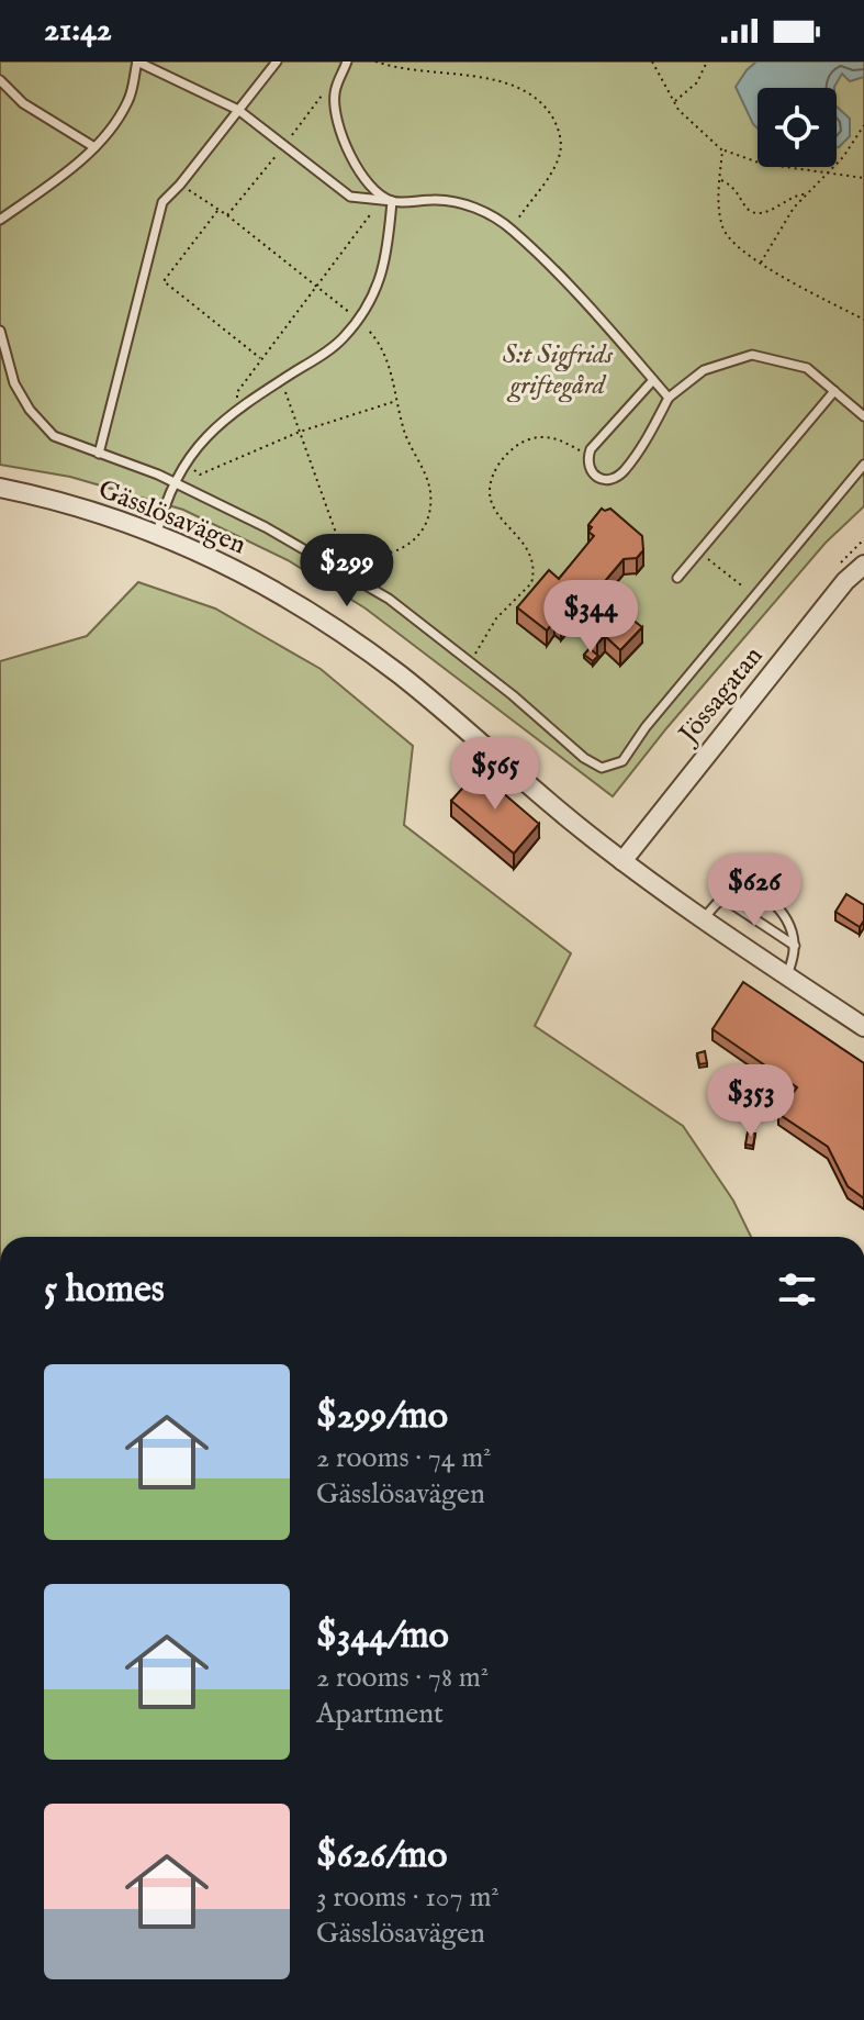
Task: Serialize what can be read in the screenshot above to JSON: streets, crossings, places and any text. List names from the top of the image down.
{
  "streets": {
    "street": ["Gässlösavägen", "Jössagatan"]
  },
  "crossings": [
    ["Gässlösavägen", "Jössagatan"]
  ],
  "parks": ["S:t Sigfrids griftegård"],
  "page": {
    "status": "21:42",
    "price": [
      "$299",
      "$344",
      "$565",
      "$626",
      "$353"
    ],
    "heading": "5 homes",
    "list": [
      {
        "name": "$299/mo",
        "note": "2 rooms · 74 m² · Gässlösavägen"
      },
      {
        "name": "$344/mo",
        "note": "2 rooms · 78 m² · Apartment"
      },
      {
        "name": "$626/mo",
        "note": "3 rooms · 107 m² · Gässlösavägen"
      }
    ]
  }
}
